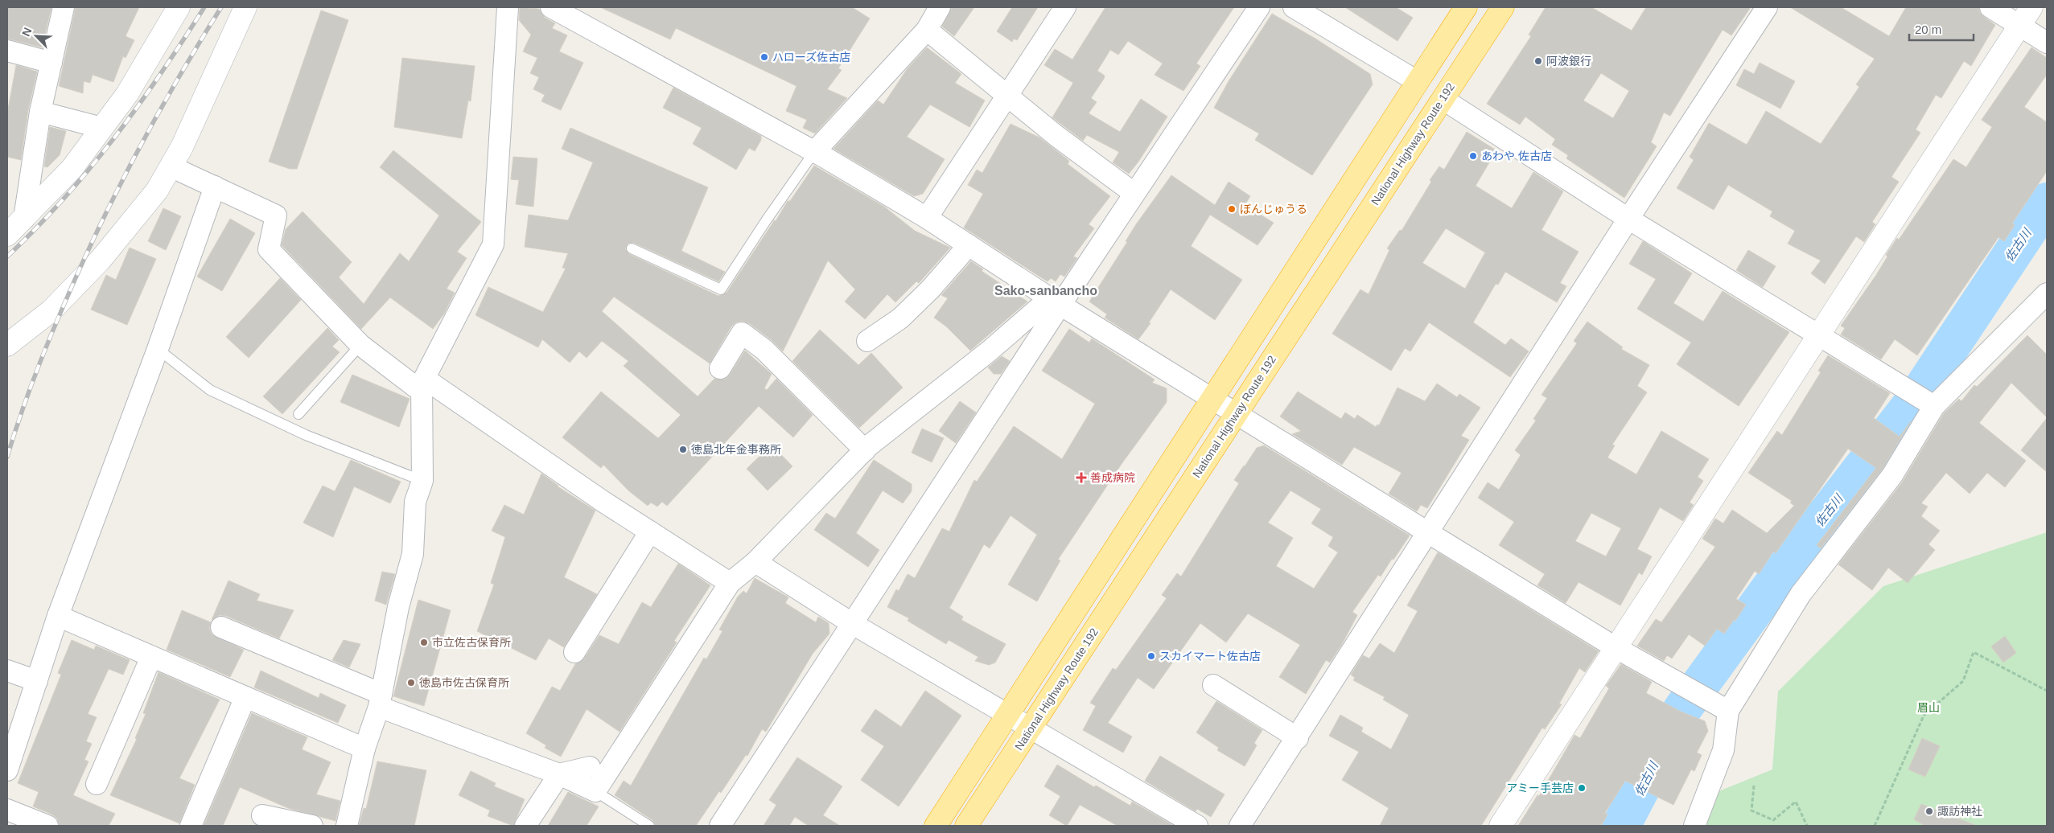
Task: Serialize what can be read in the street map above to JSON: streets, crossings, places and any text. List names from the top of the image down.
{
  "streets": {
    "highway": ["National Highway Route 192"]
  },
  "districts": ["Sako-sanbancho"],
  "water": ["佐古川"],
  "parks": ["眉山"],
  "places": {
    "other": [
      "ハローズ佐古店",
      "阿波銀行",
      "あわや 佐古店",
      "ぼんじゅうる",
      "徳島北年金事務所",
      "市立佐古保育所",
      "スカイマート佐古店",
      "徳島市佐古保育所",
      "アミー手芸店",
      "諏訪神社"
    ],
    "health": ["善成病院"]
  },
  "scale_bar": "20 m",
  "north": "top left"
}
